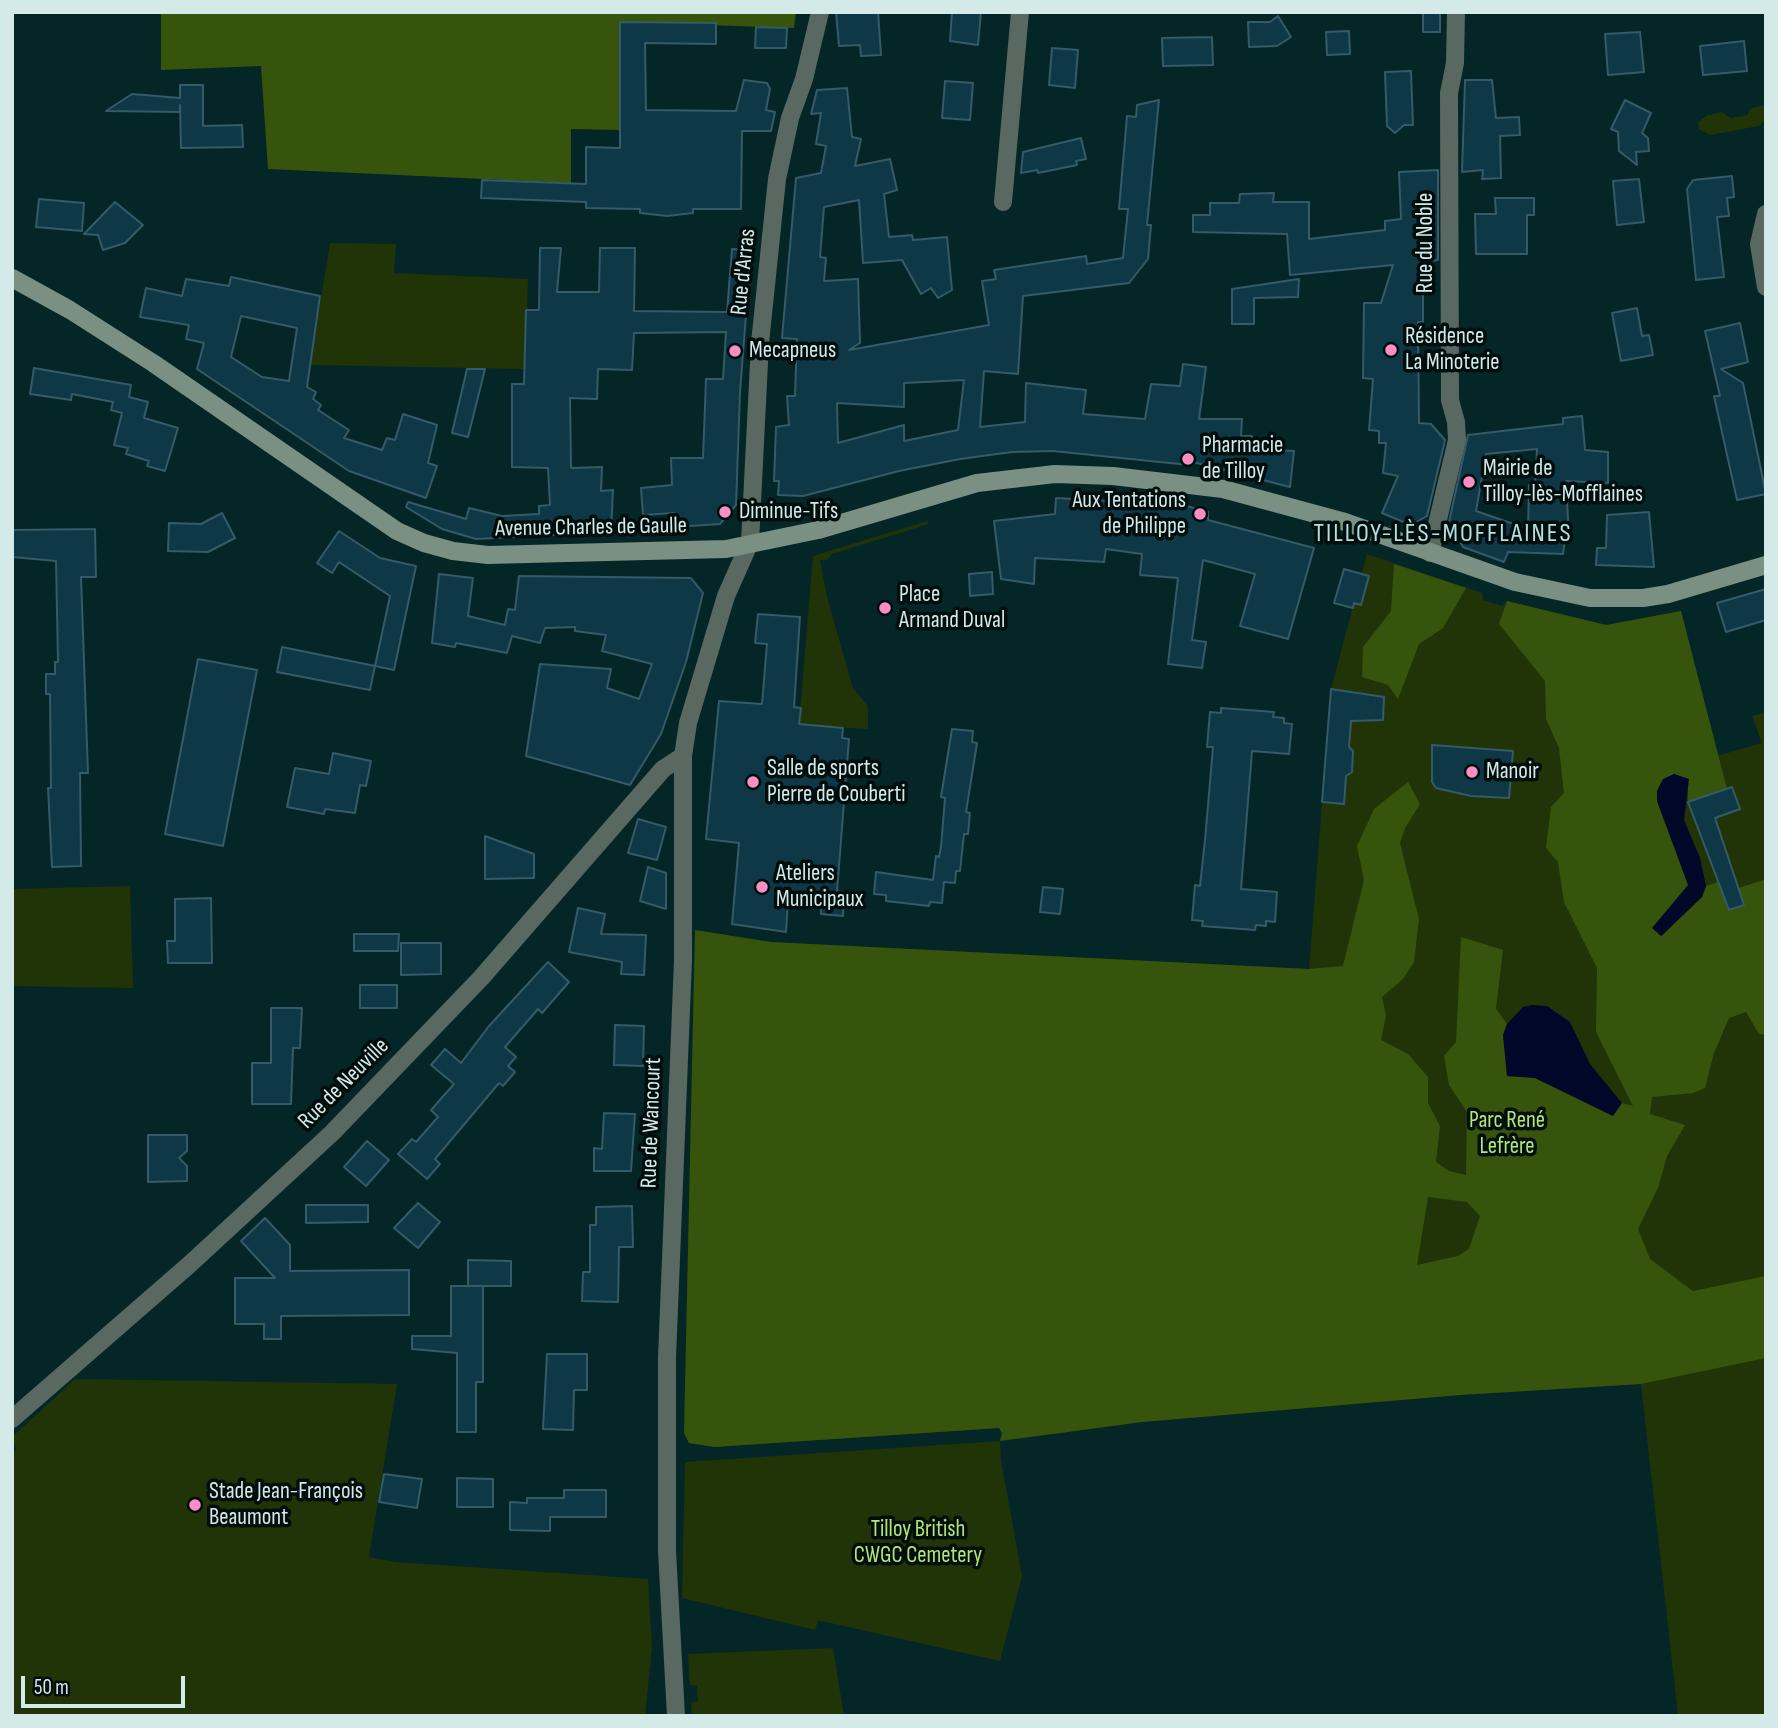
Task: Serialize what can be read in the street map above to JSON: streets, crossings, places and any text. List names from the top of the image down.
{
  "streets": {
    "street": [
      "Rue du Noble",
      "Rue d'Arras",
      "Avenue Charles de Gaulle",
      "Rue de Neuville",
      "Rue de Wancourt"
    ]
  },
  "crossings": [
    ["Rue du Noble", "Avenue Charles de Gaulle"],
    ["Rue d'Arras", "Avenue Charles de Gaulle"],
    ["Rue d'Arras", "Rue de Wancourt"],
    ["Avenue Charles de Gaulle", "Rue de Wancourt"],
    ["Rue de Neuville", "Rue de Wancourt"]
  ],
  "districts": ["TILLOY-LÈS-MOFFLAINES"],
  "parks": ["Parc René Lefrère", "Tilloy British CWGC Cemetery"],
  "places": [
    "Résidence La Minoterie",
    "Mecapneus",
    "Pharmacie de Tilloy",
    "Mairie de Tilloy-lès-Mofflaines",
    "Diminue-Tifs",
    "Aux Tentations de Philippe",
    "Place Armand Duval",
    "Manoir",
    "Salle de sports Pierre de Couberti",
    "Ateliers Municipaux",
    "Stade Jean-François Beaumont"
  ],
  "scale_bar": "50 m"
}
